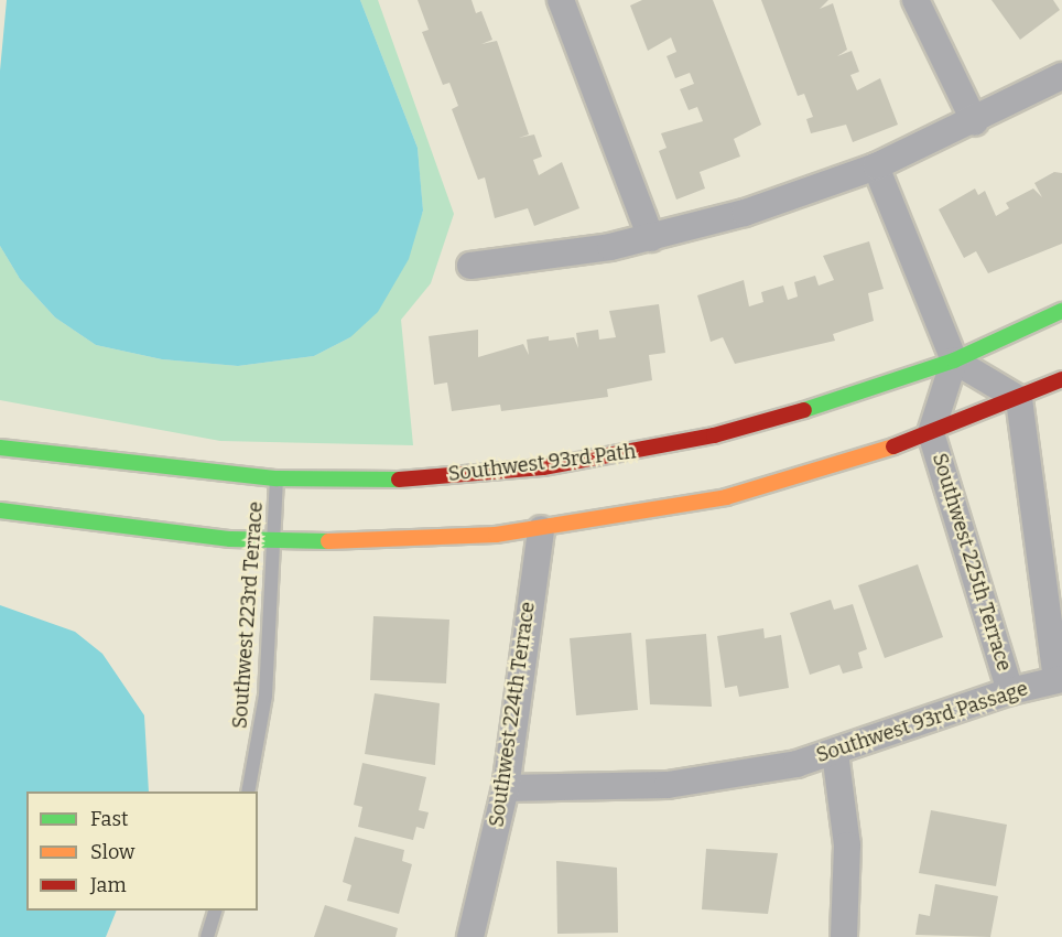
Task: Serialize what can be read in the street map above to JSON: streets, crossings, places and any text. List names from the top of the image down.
{
  "streets": {
    "street": [
      "Southwest 93rd Path",
      "Southwest 225th Terrace",
      "Southwest 224th Terrace",
      "Southwest 93rd Passage"
    ],
    "lane": ["Southwest 223rd Terrace"]
  },
  "crossings": [
    ["Southwest 93rd Path", "Southwest 225th Terrace"],
    ["Southwest 93rd Path", "Southwest 223rd Terrace"],
    ["Southwest 225th Terrace", "Southwest 93rd Passage"],
    ["Southwest 224th Terrace", "Southwest 93rd Passage"]
  ],
  "legend": ["Fast", "Slow", "Jam"]
}
